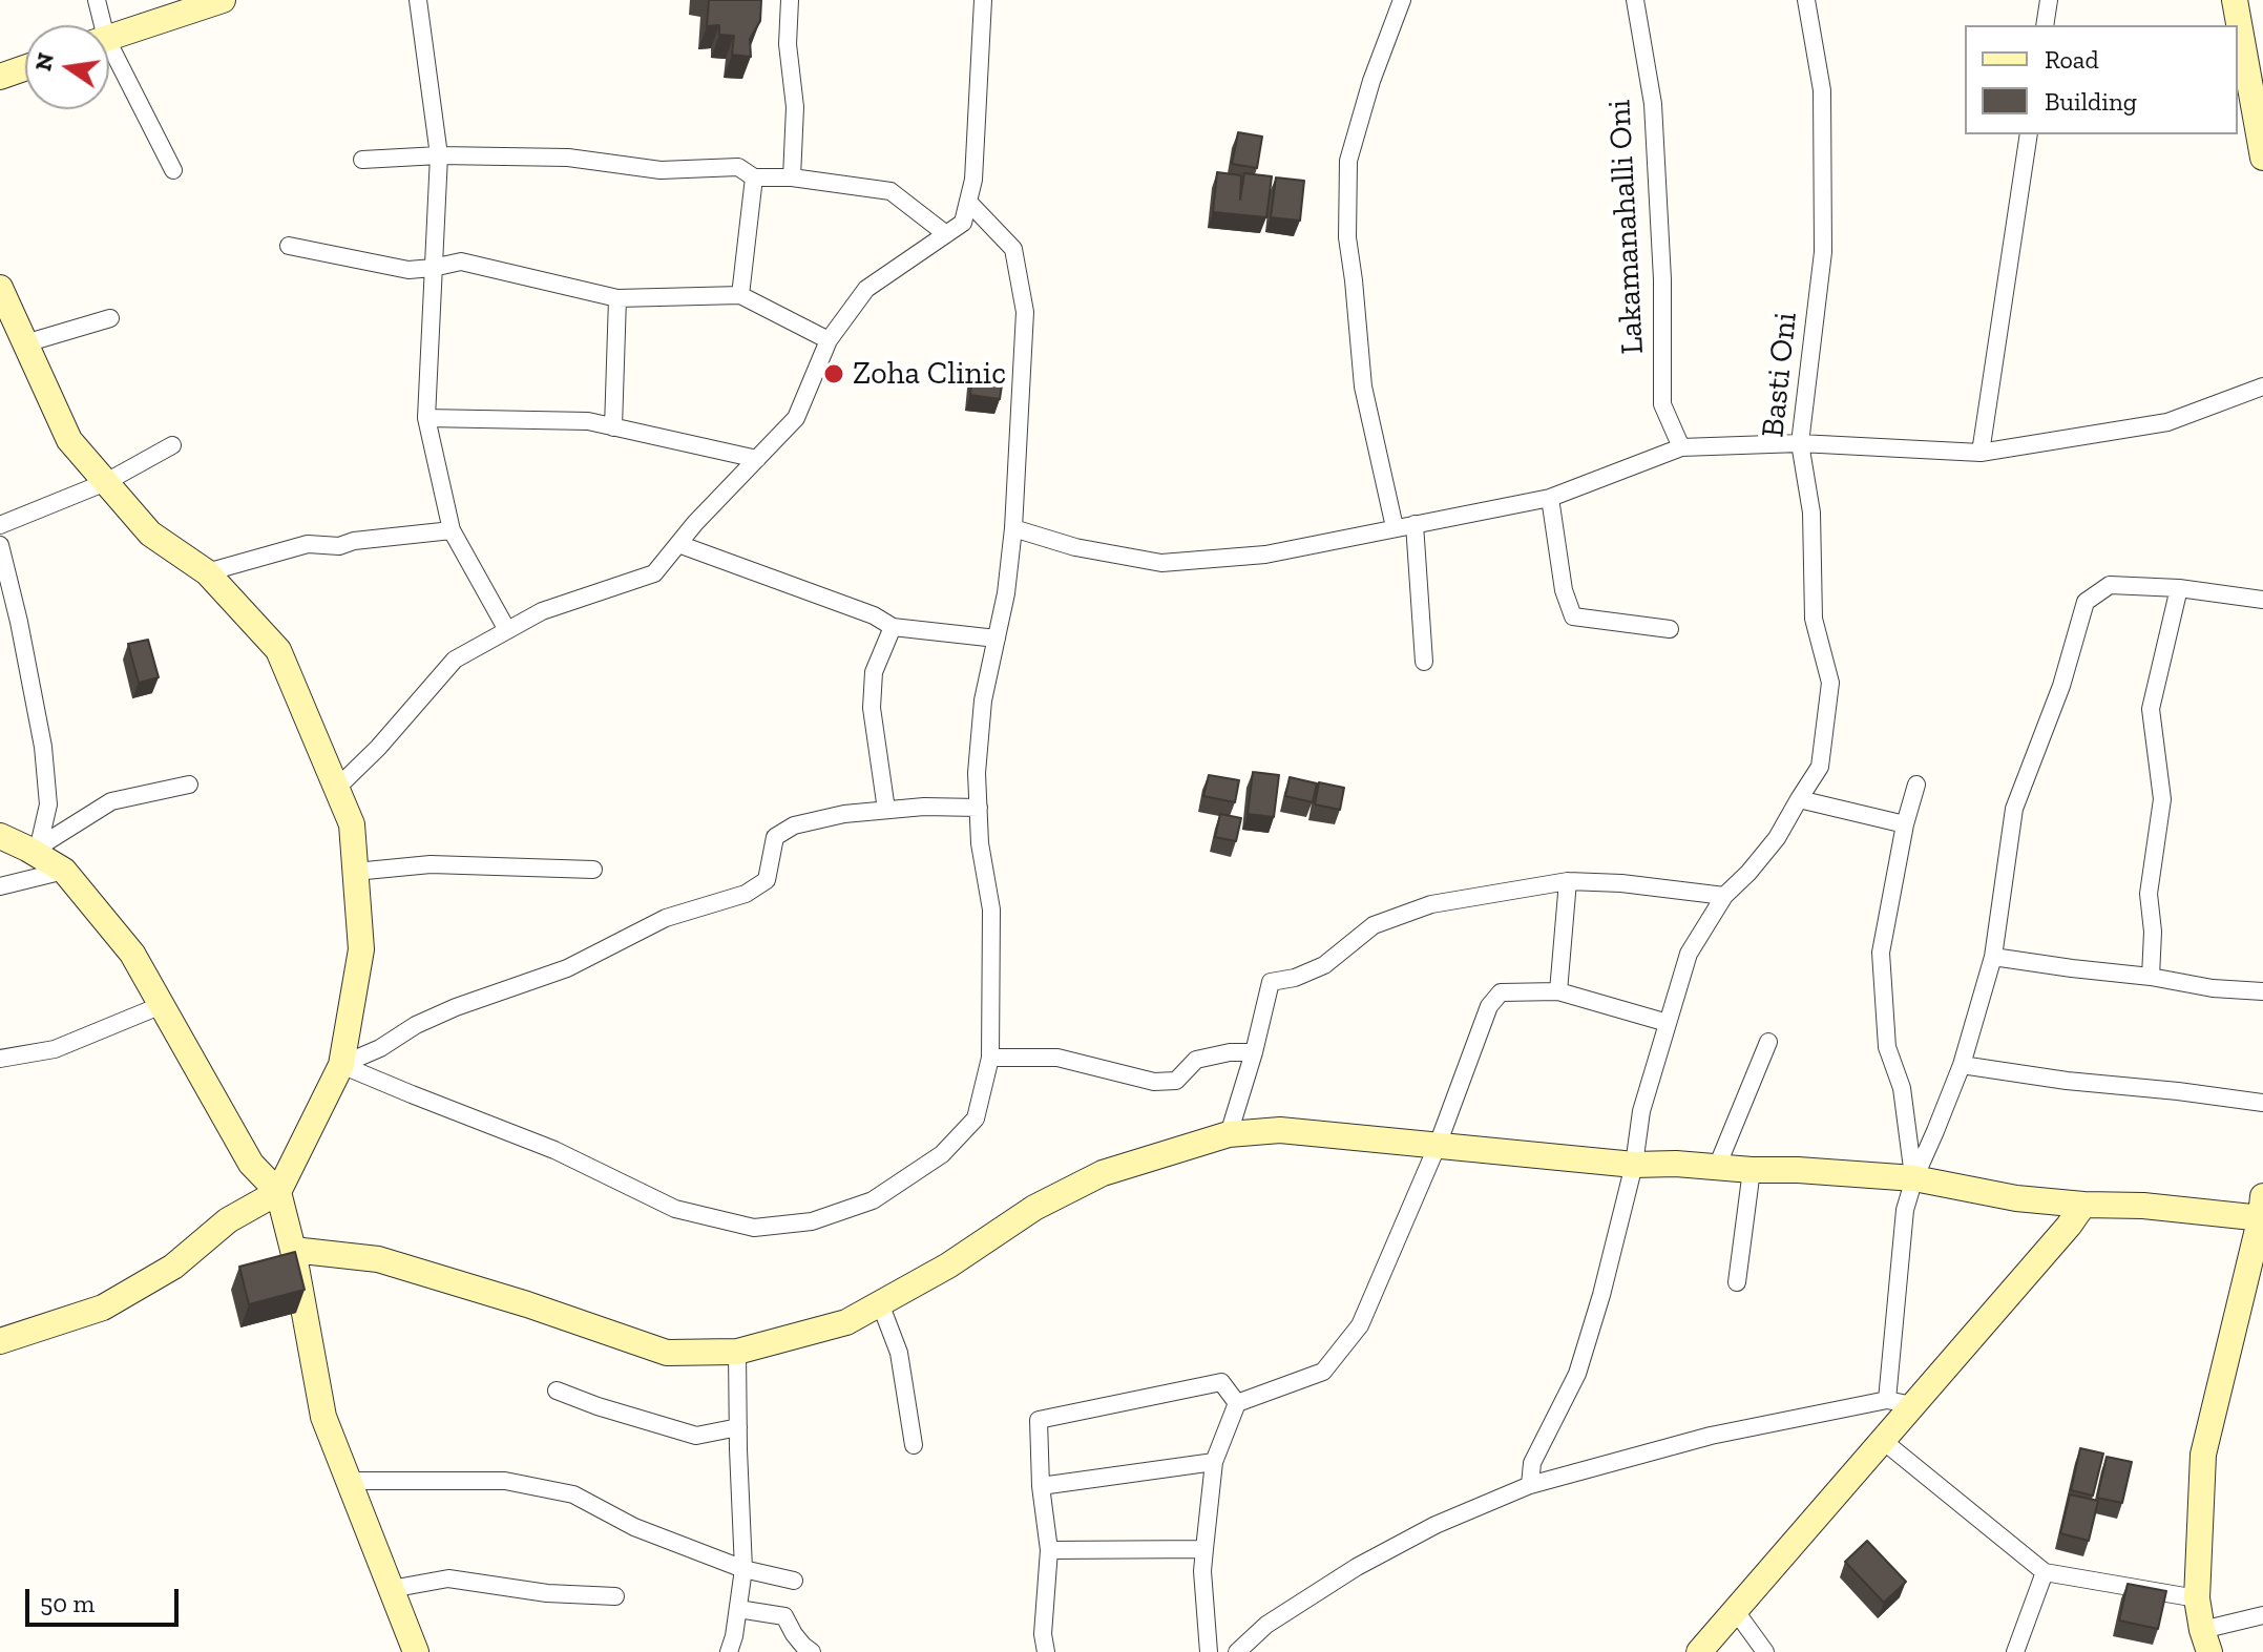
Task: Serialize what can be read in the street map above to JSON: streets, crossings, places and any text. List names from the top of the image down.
{
  "streets": {
    "street": ["Lakamanahalli Oni", "Basti Oni"]
  },
  "places": ["Zoha Clinic"],
  "legend": ["Road", "Building"],
  "scale_bar": "50 m",
  "north": "left"
}
